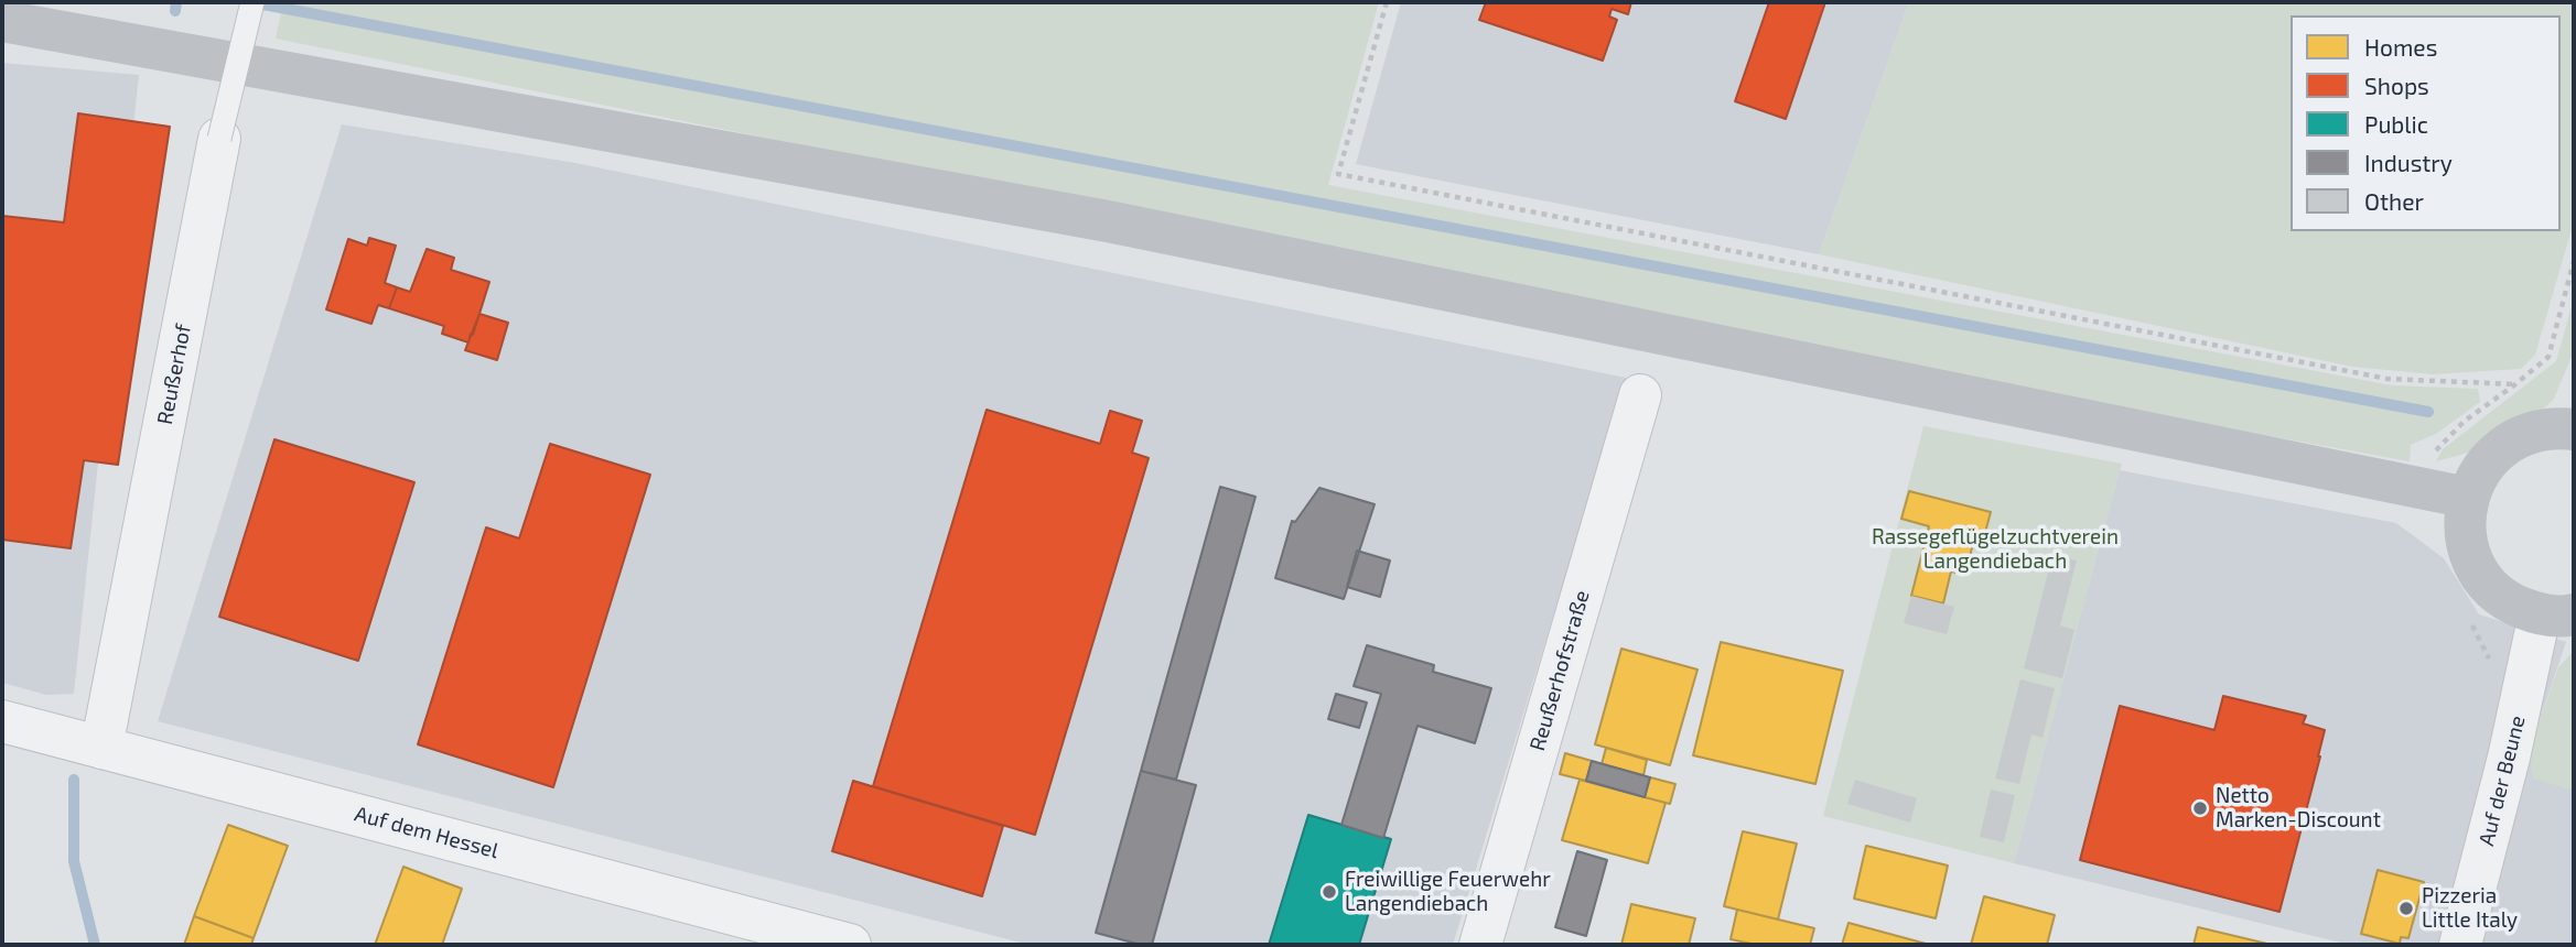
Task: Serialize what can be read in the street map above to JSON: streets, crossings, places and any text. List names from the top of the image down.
{
  "streets": {
    "street": [
      "Reußerhof",
      "Reußerhofstraße",
      "Auf der Beune",
      "Auf dem Hessel"
    ]
  },
  "crossings": [
    ["Reußerhof", "Auf dem Hessel"]
  ],
  "parks": ["Rassegeflügelzuchtverein Langendiebach"],
  "places": ["Netto Marken-Discount", "Freiwillige Feuerwehr Langendiebach", "Pizzeria Little Italy"],
  "legend": [
    "Homes",
    "Shops",
    "Public",
    "Industry",
    "Other"
  ]
}
